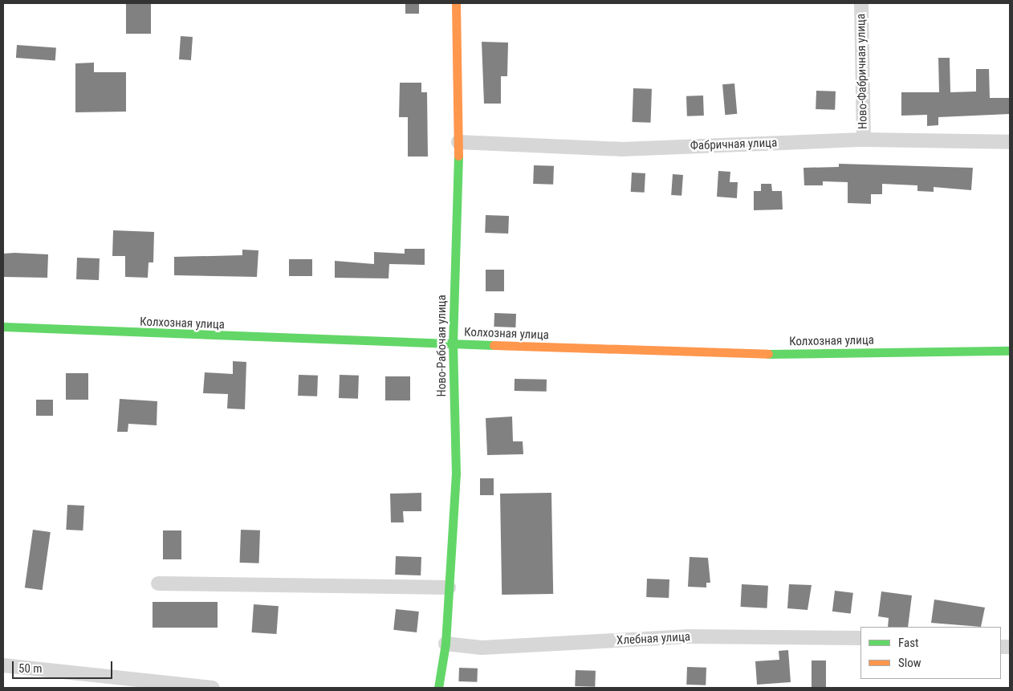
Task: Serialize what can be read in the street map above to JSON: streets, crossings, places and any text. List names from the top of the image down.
{
  "streets": {
    "street": [
      "Ново-Фабричная улица",
      "Фабричная улица",
      "Колхозная улица",
      "Ново-Рабочая улица",
      "Хлебная улица"
    ]
  },
  "crossings": [
    ["Ново-Фабричная улица", "Фабричная улица"],
    ["Фабричная улица", "Ново-Рабочая улица"],
    ["Колхозная улица", "Ново-Рабочая улица"],
    ["Ново-Рабочая улица", "Хлебная улица"]
  ],
  "legend": ["Fast", "Slow"],
  "scale_bar": "50 m"
}
